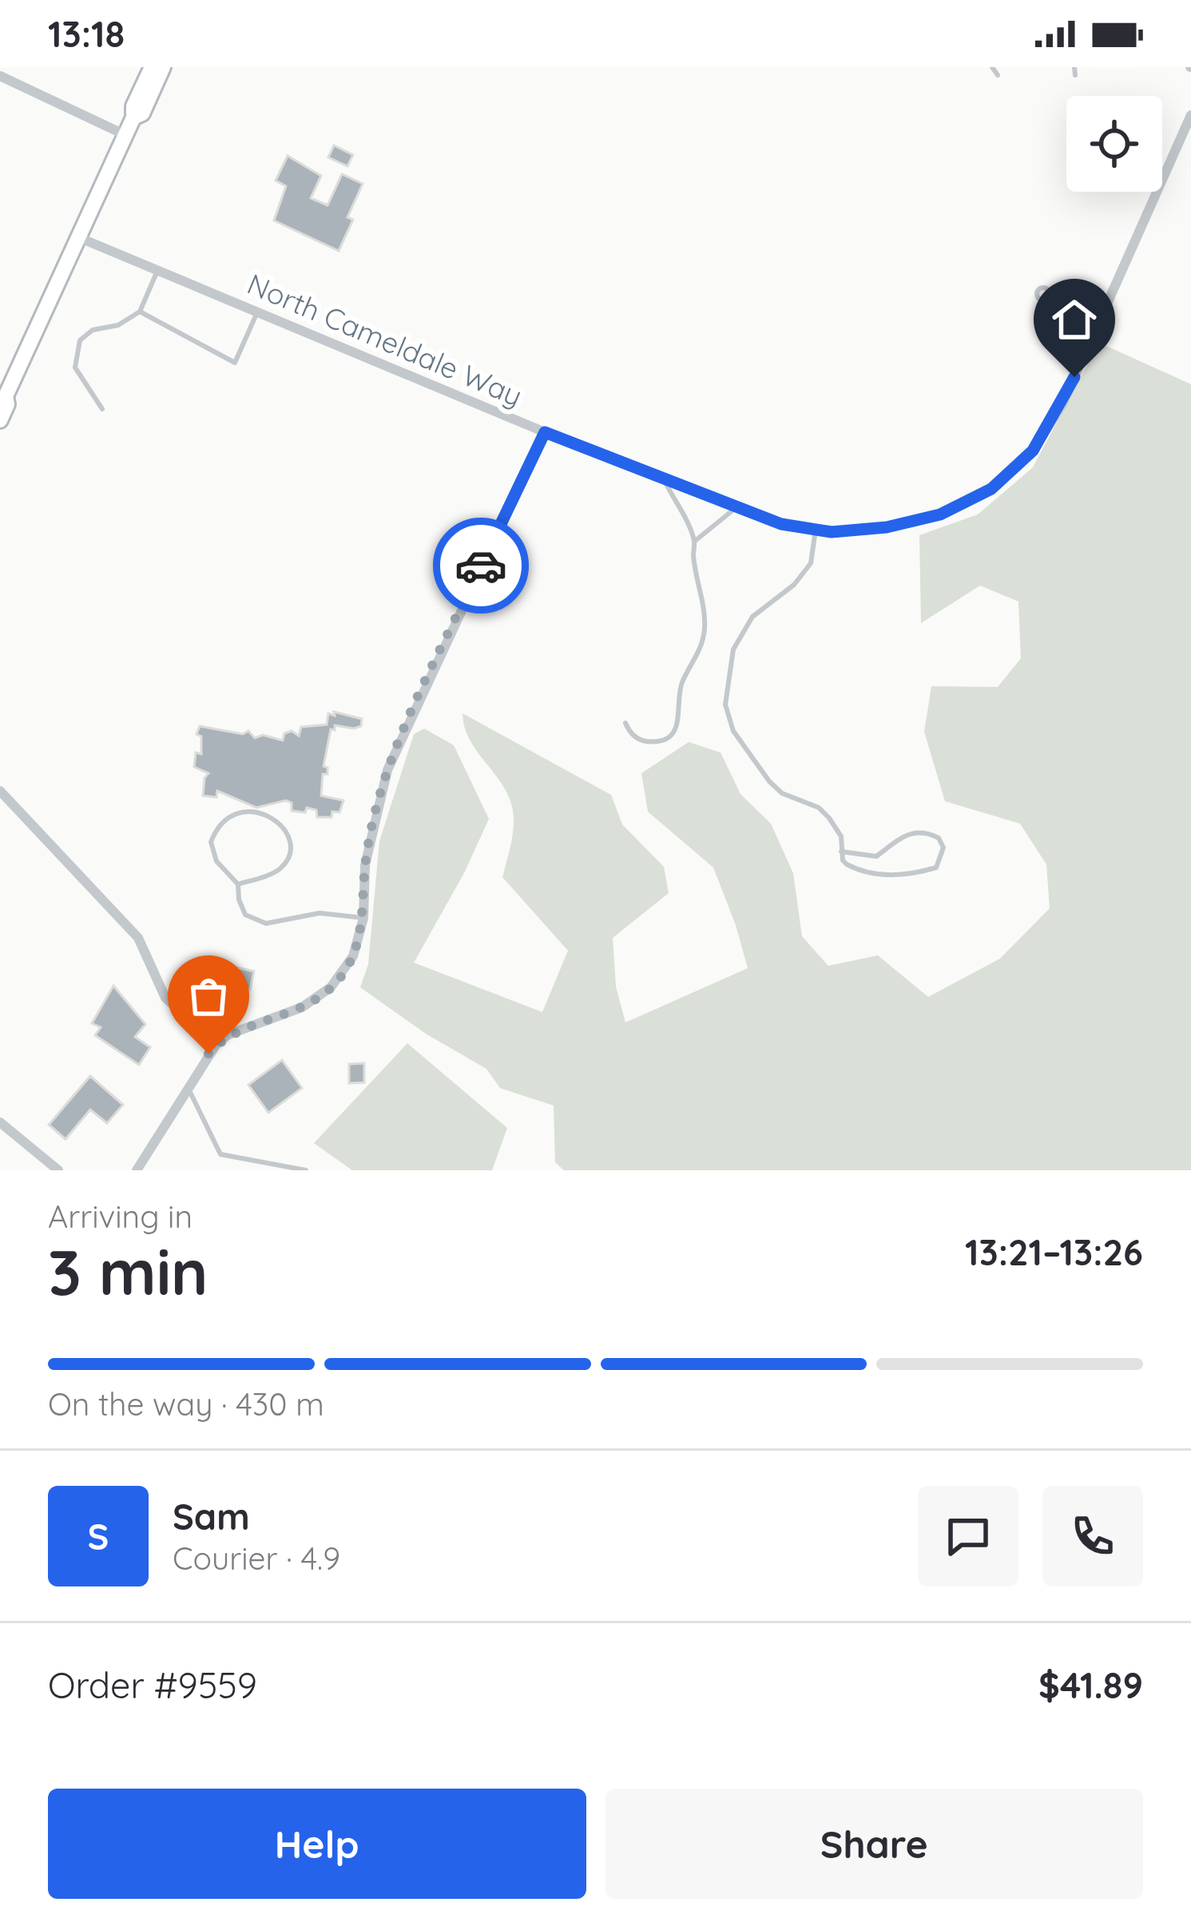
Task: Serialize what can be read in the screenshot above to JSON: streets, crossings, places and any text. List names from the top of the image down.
{
  "streets": {
    "street": ["North Cameldale Way"]
  },
  "page": {
    "status": "13:18",
    "heading": ["3 min", "Arriving in", "13:21–13:26"],
    "panel": [
      "Sam",
      "Courier · 4.9",
      "Order #9559",
      "$41.89"
    ],
    "bar": "On the way · 430 m",
    "round": "S",
    "buttons": ["Help", "Share"]
  }
}
